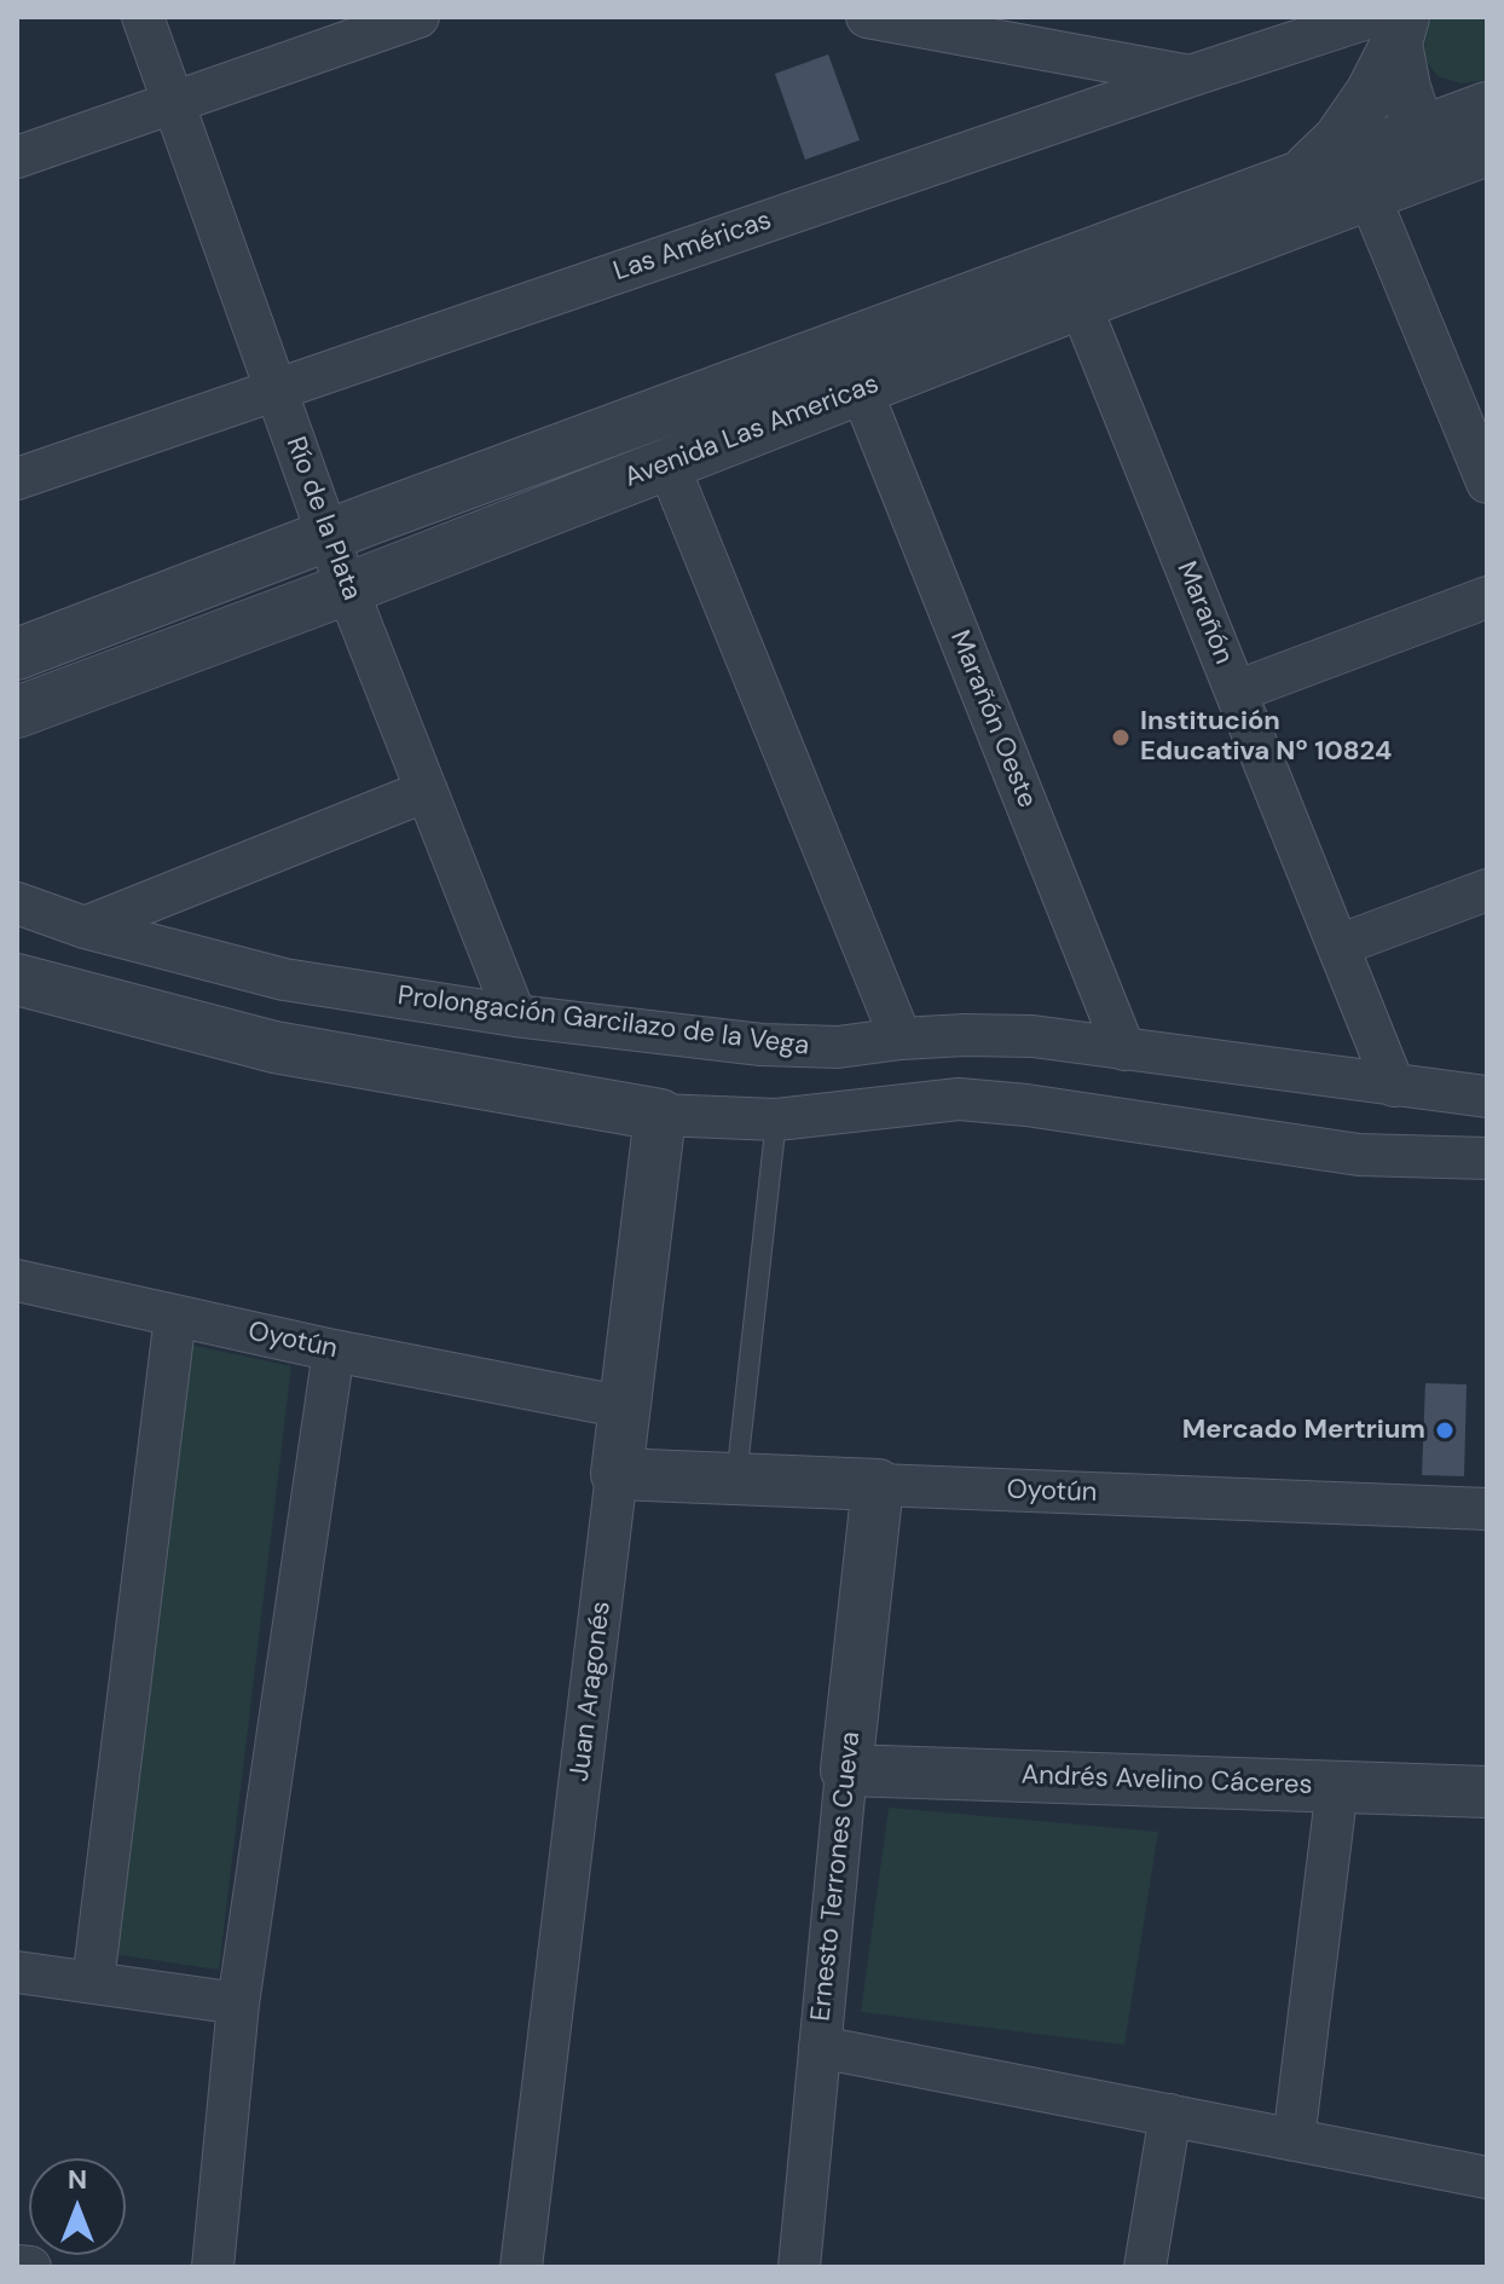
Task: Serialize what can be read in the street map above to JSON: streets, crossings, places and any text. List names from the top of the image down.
{
  "streets": {
    "street": [
      "Las Américas",
      "Avenida Las Americas",
      "Río de la Plata",
      "Marañón",
      "Marañón Oeste",
      "Prolongación Garcilazo de la Vega",
      "Oyotún",
      "Juan Aragonés",
      "Andrés Avelino Cáceres",
      "Ernesto Terrones Cueva"
    ]
  },
  "crossings": [
    ["Las Américas", "Río de la Plata"],
    ["Avenida Las Americas", "Río de la Plata"],
    ["Avenida Las Americas", "Marañón"],
    ["Avenida Las Americas", "Marañón Oeste"],
    ["Río de la Plata", "Prolongación Garcilazo de la Vega"],
    ["Marañón", "Prolongación Garcilazo de la Vega"],
    ["Marañón Oeste", "Prolongación Garcilazo de la Vega"],
    ["Oyotún", "Juan Aragonés"],
    ["Oyotún", "Ernesto Terrones Cueva"],
    ["Andrés Avelino Cáceres", "Ernesto Terrones Cueva"]
  ],
  "places": ["Institución Educativa Nº 10824", "Mercado Mertrium"],
  "north": "top"
}
